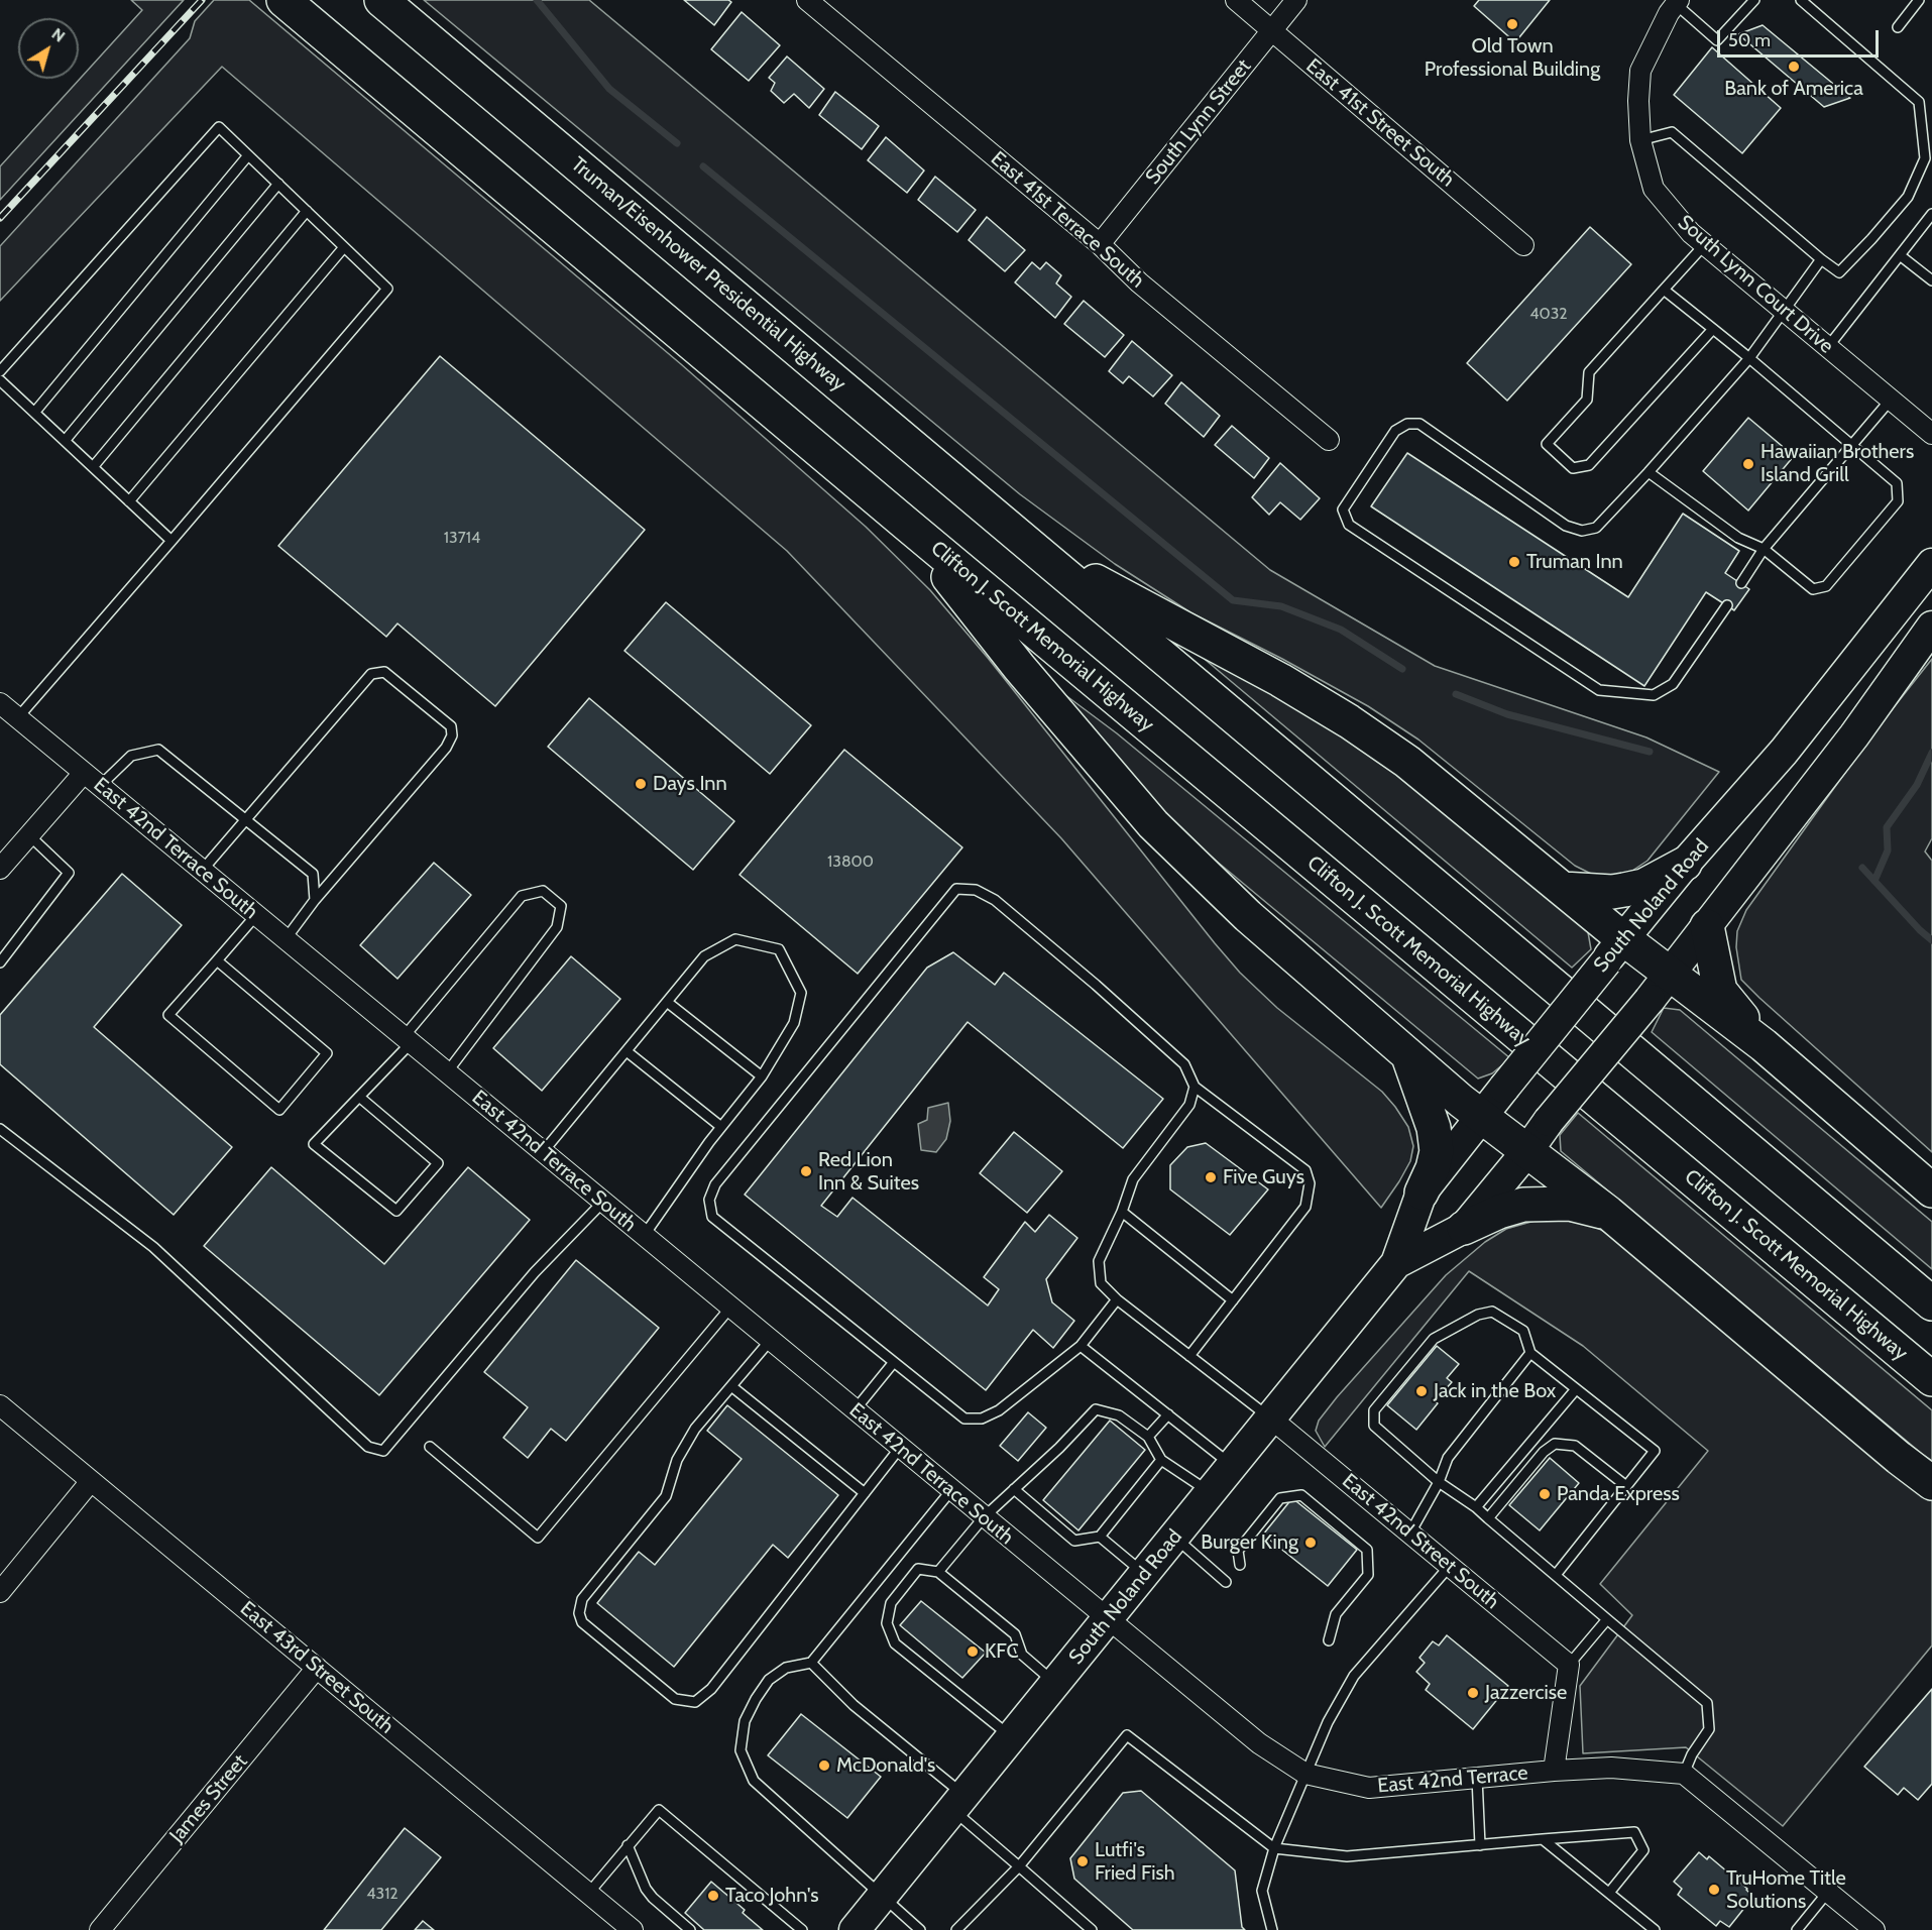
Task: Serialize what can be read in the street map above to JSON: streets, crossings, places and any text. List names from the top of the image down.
{
  "streets": {
    "highway": ["Truman/Eisenhower Presidential Highway", "Clifton J. Scott Memorial Highway"],
    "main road": ["South Noland Road"],
    "street": [
      "South Lynn Street",
      "East 41st Street South",
      "East 41st Terrace South",
      "South Lynn Court Drive",
      "East 42nd Terrace South",
      "East 42nd Street South",
      "East 43rd Street South",
      "East 42nd Terrace",
      "James Street"
    ]
  },
  "crossings": [
    ["South Lynn Street", "East 41st Street South"],
    ["South Lynn Street", "East 41st Terrace South"],
    ["East 42nd Terrace South", "South Noland Road"],
    ["East 42nd Terrace South", "East 42nd Terrace"],
    ["South Noland Road", "East 42nd Street South"],
    ["South Noland Road", "East 42nd Terrace"],
    ["East 43rd Street South", "James Street"]
  ],
  "places": [
    "Old Town Professional Building",
    "Bank of America",
    "Hawaiian Brothers Island Grill",
    "Truman Inn",
    "Days Inn",
    "Red Lion Inn & Suites",
    "Five Guys",
    "Jack in the Box",
    "Panda Express",
    "Burger King",
    "KFC",
    "Jazzercise",
    "McDonald's",
    "Lutfi's Fried Fish",
    "TruHome Title Solutions",
    "Taco John's"
  ],
  "house_numbers": [
    "4032",
    "13714",
    "13800",
    "4312"
  ],
  "scale_bar": "50 m",
  "north": "top right"
}
